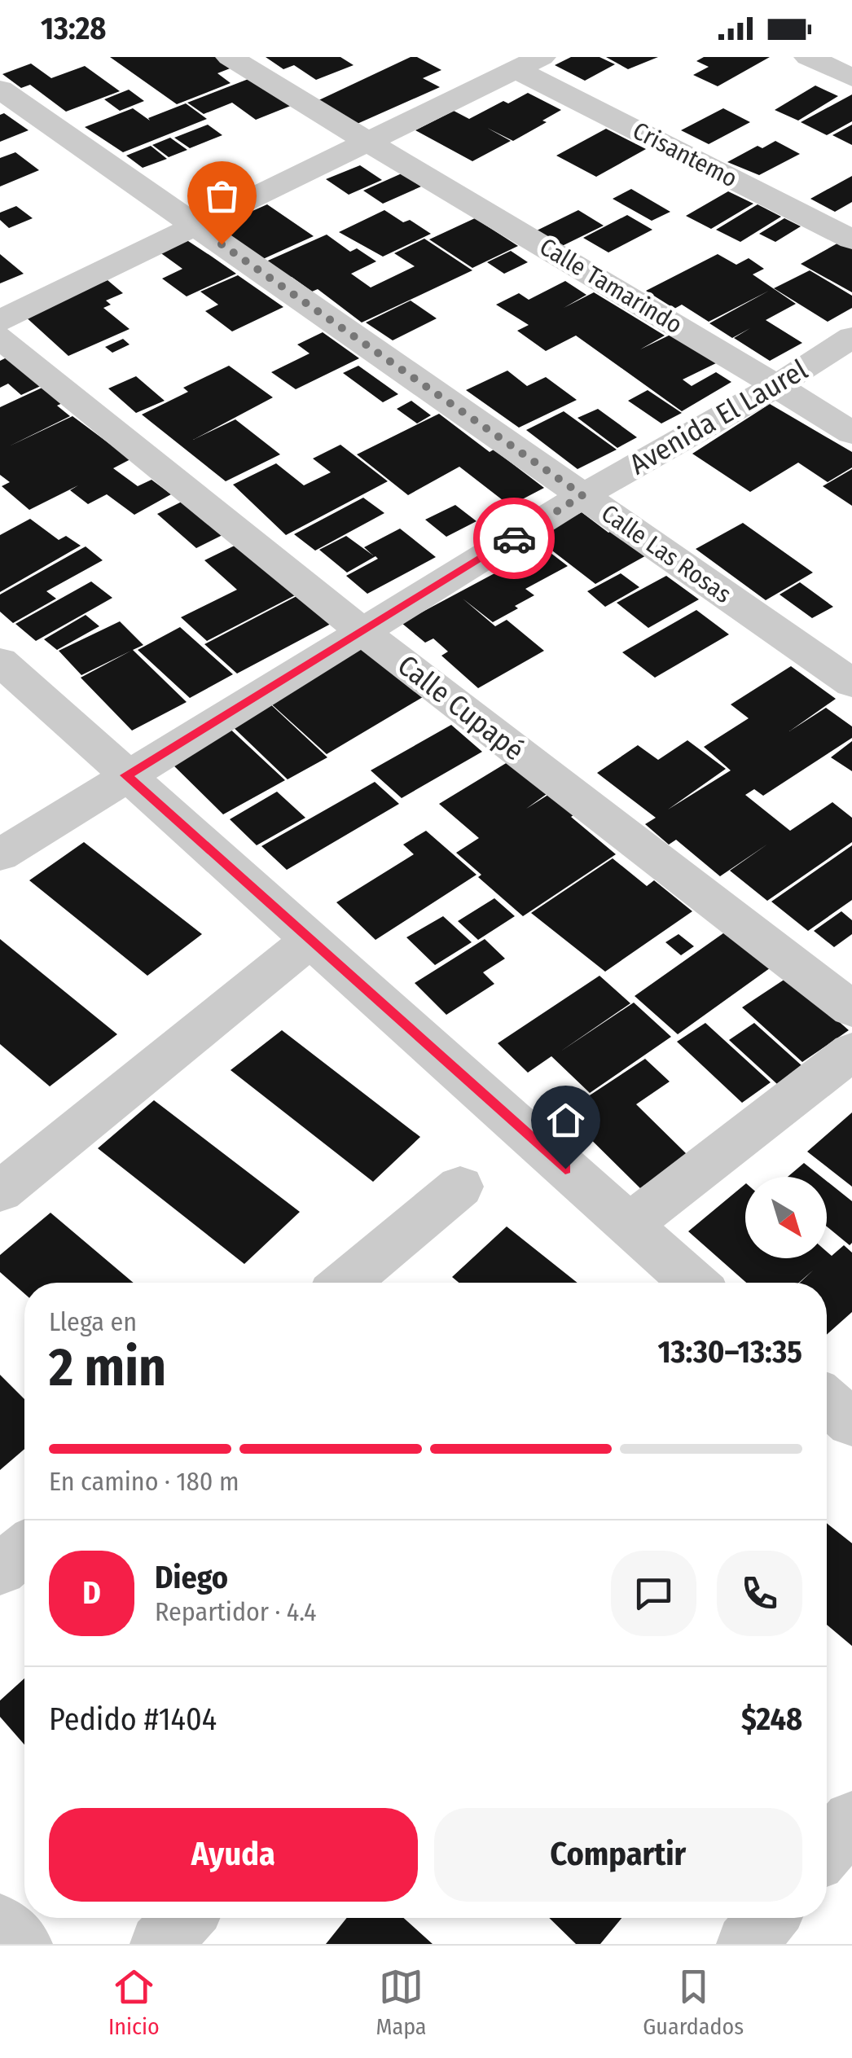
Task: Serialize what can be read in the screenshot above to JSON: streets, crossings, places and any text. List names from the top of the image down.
{
  "streets": {
    "street": [
      "Crisantemo",
      "Calle Tamarindo",
      "Avenida El Laurel",
      "Calle Las Rosas",
      "Calle Cupapé"
    ]
  },
  "crossings": [
    ["Calle Tamarindo", "Avenida El Laurel"],
    ["Avenida El Laurel", "Calle Las Rosas"],
    ["Avenida El Laurel", "Calle Cupapé"]
  ],
  "north": "bottom right",
  "page": {
    "status": "13:28",
    "heading": ["2 min", "Llega en", "13:30–13:35"],
    "panel": [
      "Diego",
      "Repartidor · 4.4",
      "Pedido #1404",
      "$248"
    ],
    "bar": "En camino · 180 m",
    "round": "D",
    "buttons": ["Ayuda", "Compartir"],
    "tabs": ["Inicio", "Mapa", "Guardados"]
  }
}
